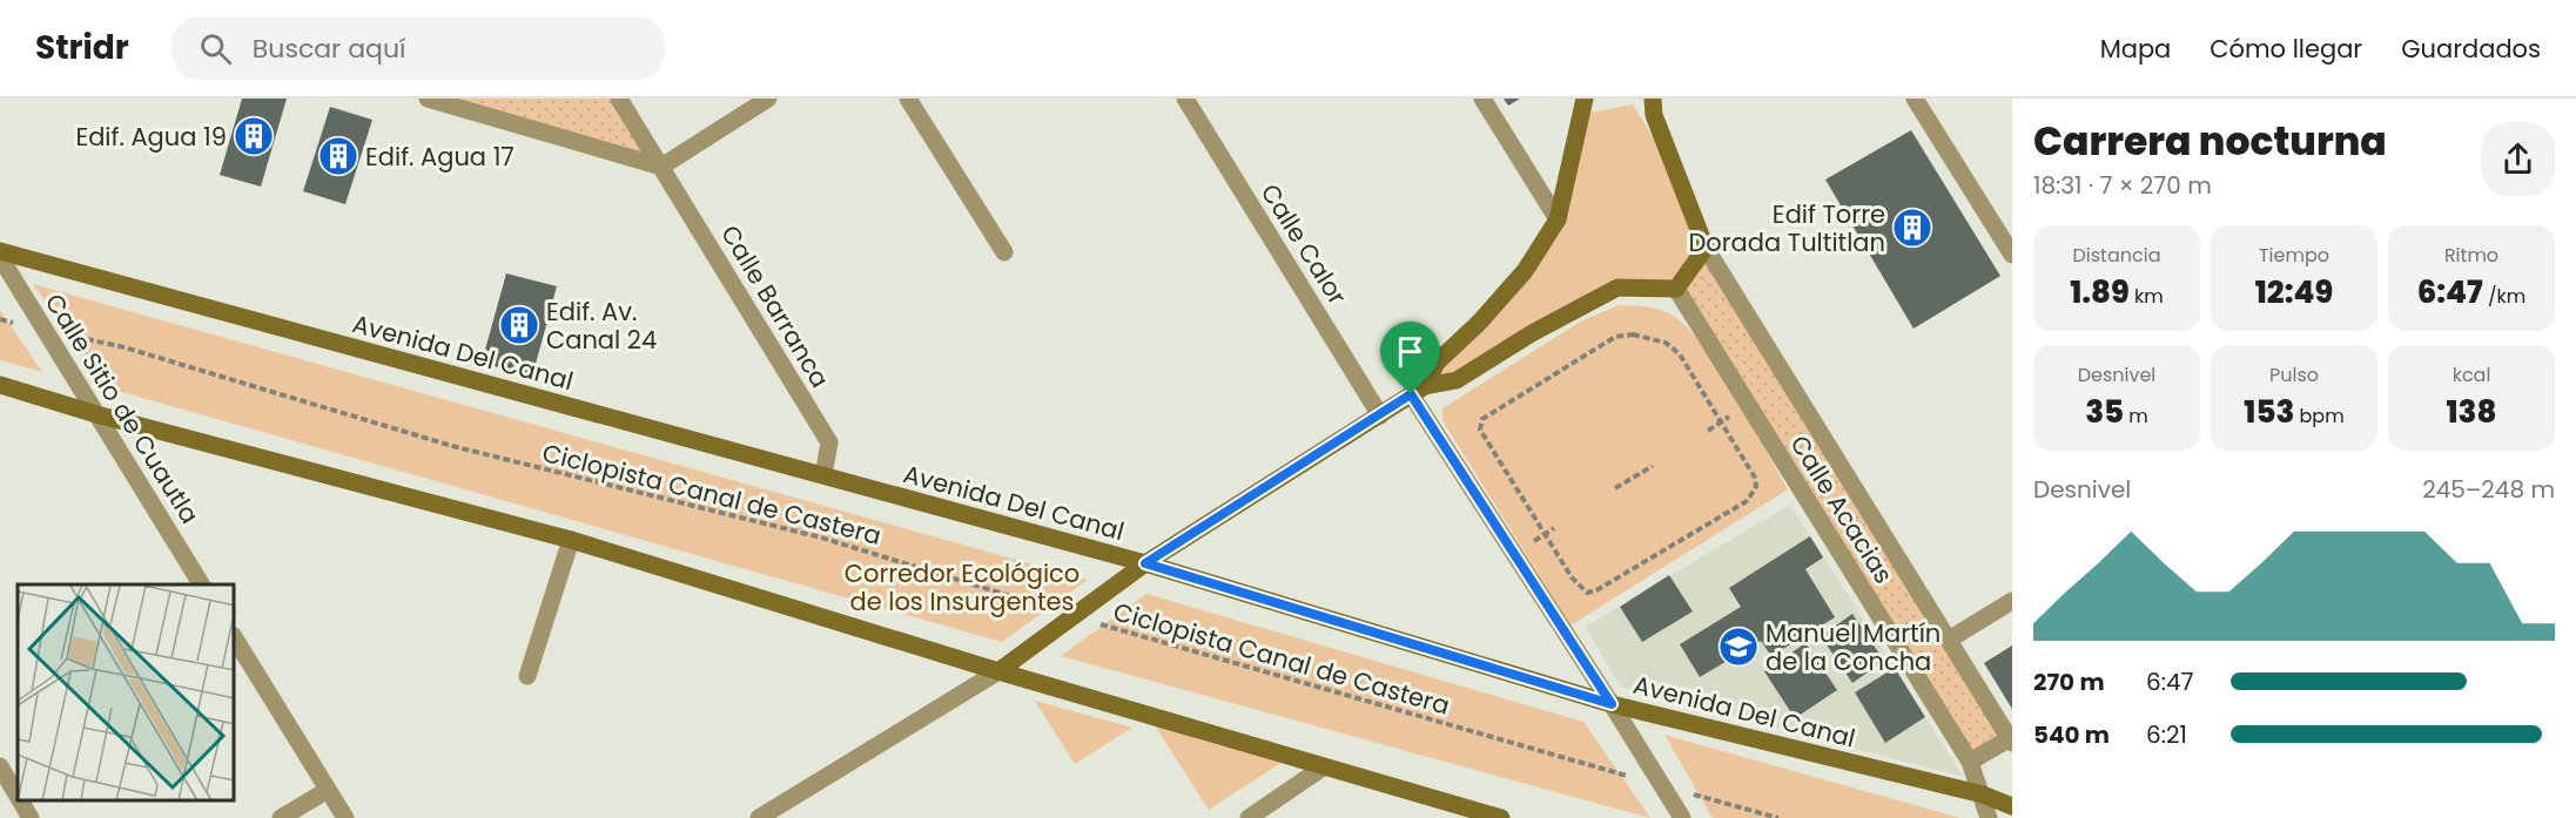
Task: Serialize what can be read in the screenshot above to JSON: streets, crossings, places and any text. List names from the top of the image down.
{
  "streets": {
    "main road": ["Avenida Del Canal"],
    "street": [
      "Calle Calor",
      "Calle Barranca",
      "Calle Sitio de Cuautla",
      "Calle Acacias"
    ],
    "path": ["Ciclopista Canal de Castera"]
  },
  "crossings": [
    ["Calle Barranca", "Avenida Del Canal"],
    ["Avenida Del Canal", "Calle Acacias"],
    ["Calle Sitio de Cuautla", "Ciclopista Canal de Castera"]
  ],
  "parks": ["Corredor Ecológico de los Insurgentes"],
  "places": {
    "building": [
      "Edif. Agua 19",
      "Edif. Agua 17",
      "Edif Torre Dorada Tultitlan",
      "Edif. Av. Canal 24"
    ],
    "school or university": ["Manuel Martín de la Concha"]
  },
  "page": {
    "header": "Stridr",
    "search": "Buscar aquí",
    "nav": ["Mapa", "Cómo llegar", "Guardados"],
    "heading": ["Carrera nocturna", "18:31 · 7 × 270 m"],
    "stats": [
      ["Distancia", "1.89 km"],
      ["Tiempo", "12:49"],
      ["Ritmo", "6:47 /km"],
      ["Desnivel", "35 m"],
      ["Pulso", "153 bpm"],
      ["kcal", "138"]
    ],
    "chart": ["Desnivel", "245–248 m"],
    "list": [
      {
        "name": "270 m",
        "note": "6:47"
      },
      {
        "name": "540 m",
        "note": "6:21"
      }
    ]
  }
}
